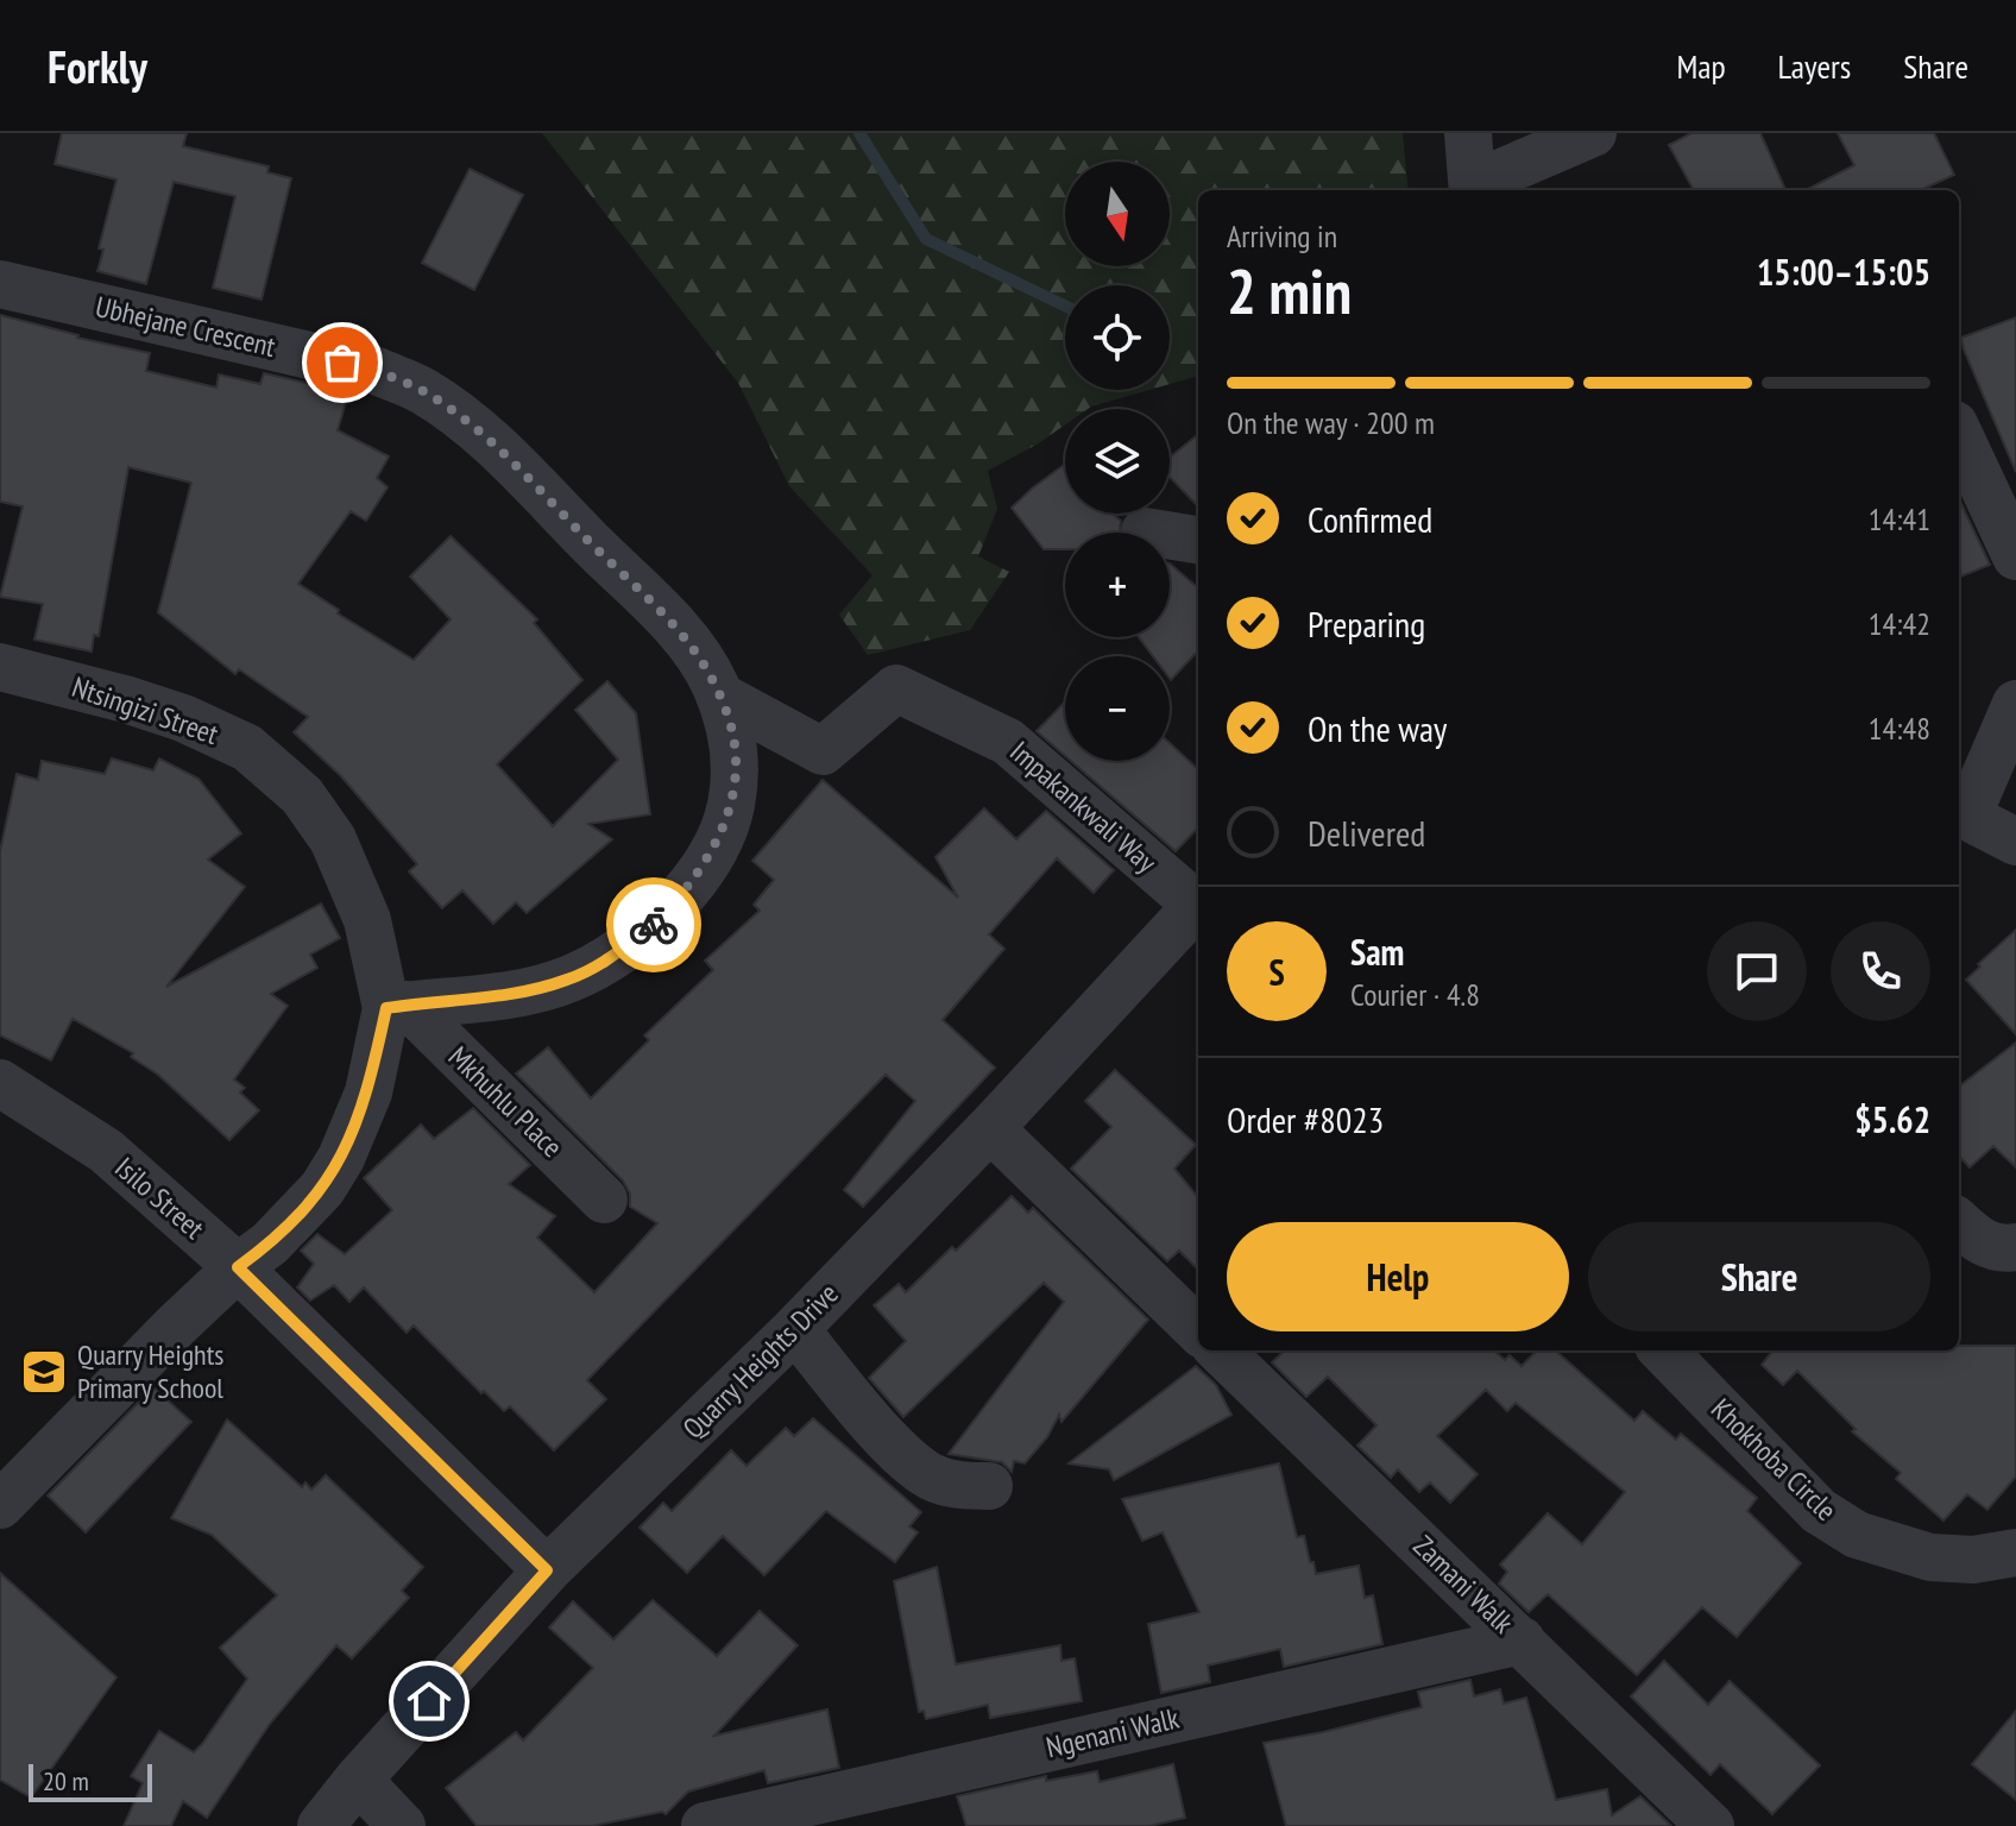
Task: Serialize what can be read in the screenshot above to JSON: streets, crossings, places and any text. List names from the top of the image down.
{
  "streets": {
    "street": [
      "Ubhejane Crescent",
      "Ntsingizi Street",
      "Impakankwali Way",
      "Mkhuhlu Place",
      "Isilo Street",
      "Quarry Heights Drive",
      "Khokhoba Circle",
      "Zamani Walk",
      "Ngenani Walk"
    ]
  },
  "crossings": [
    ["Ubhejane Crescent", "Ntsingizi Street"],
    ["Ubhejane Crescent", "Impakankwali Way"],
    ["Ubhejane Crescent", "Mkhuhlu Place"],
    ["Ntsingizi Street", "Mkhuhlu Place"],
    ["Ntsingizi Street", "Isilo Street"],
    ["Isilo Street", "Quarry Heights Drive"],
    ["Zamani Walk", "Ngenani Walk"]
  ],
  "places": {
    "school or university": ["Quarry Heights Primary School"]
  },
  "scale_bar": "20 m",
  "north": "bottom",
  "page": {
    "header": "Forkly",
    "nav": ["Map", "Layers", "Share"],
    "map_buttons": ["+", "−"],
    "heading": ["2 min", "Arriving in", "15:00–15:05"],
    "panel": [
      "Sam",
      "Courier · 4.8",
      "Order #8023",
      "$5.62"
    ],
    "bar": "On the way · 200 m",
    "list": [
      ["Confirmed", "14:41"],
      ["Preparing", "14:42"],
      ["On the way", "14:48"],
      "Delivered"
    ],
    "round": "S",
    "buttons": ["Help", "Share"],
    "scale": "20 m"
  }
}
